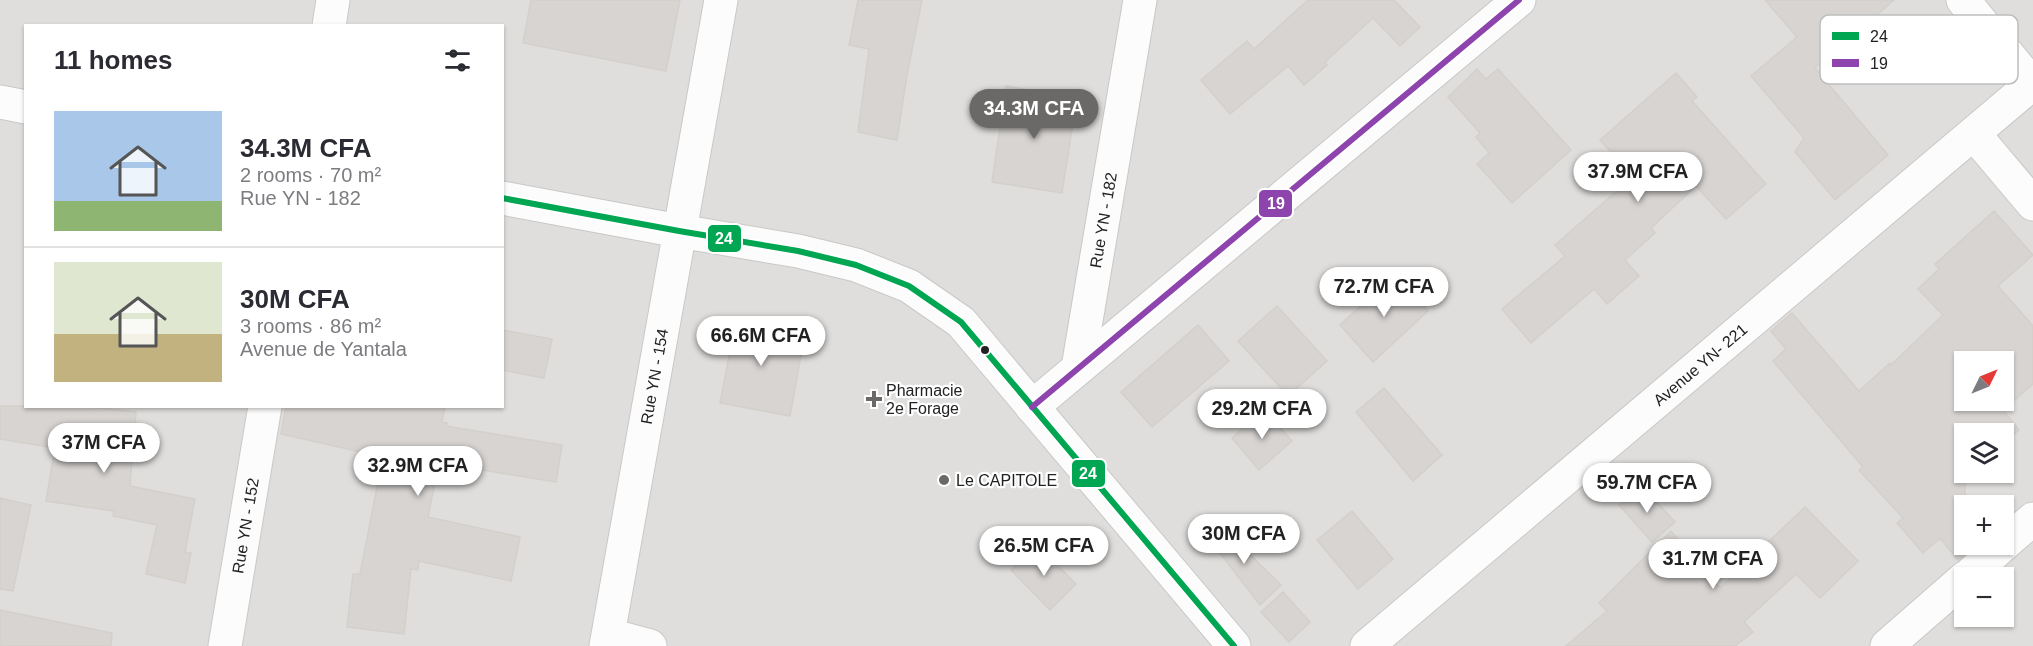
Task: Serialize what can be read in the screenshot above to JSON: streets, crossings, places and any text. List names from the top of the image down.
{
  "streets": {
    "street": [
      "Rue YN - 182",
      "Avenue YN- 221",
      "Rue YN - 154",
      "Rue YN - 152"
    ]
  },
  "places": {
    "health": ["Pharmacie 2e Forage"],
    "other": ["Le CAPITOLE"]
  },
  "lines": ["transit line 19", "transit line 24"],
  "legend": ["24", "19"],
  "north": "top right",
  "page": {
    "heading": "11 homes",
    "price": [
      "34.3M CFA",
      "37.9M CFA",
      "72.7M CFA",
      "66.6M CFA",
      "29.2M CFA",
      "37M CFA",
      "32.9M CFA",
      "59.7M CFA",
      "30M CFA",
      "26.5M CFA",
      "31.7M CFA"
    ],
    "list": [
      {
        "name": "34.3M CFA",
        "note": "2 rooms · 70 m² · Rue YN - 182"
      },
      {
        "name": "30M CFA",
        "note": "3 rooms · 86 m² · Avenue de Yantala"
      }
    ],
    "map_buttons": ["+", "−"]
  }
}
